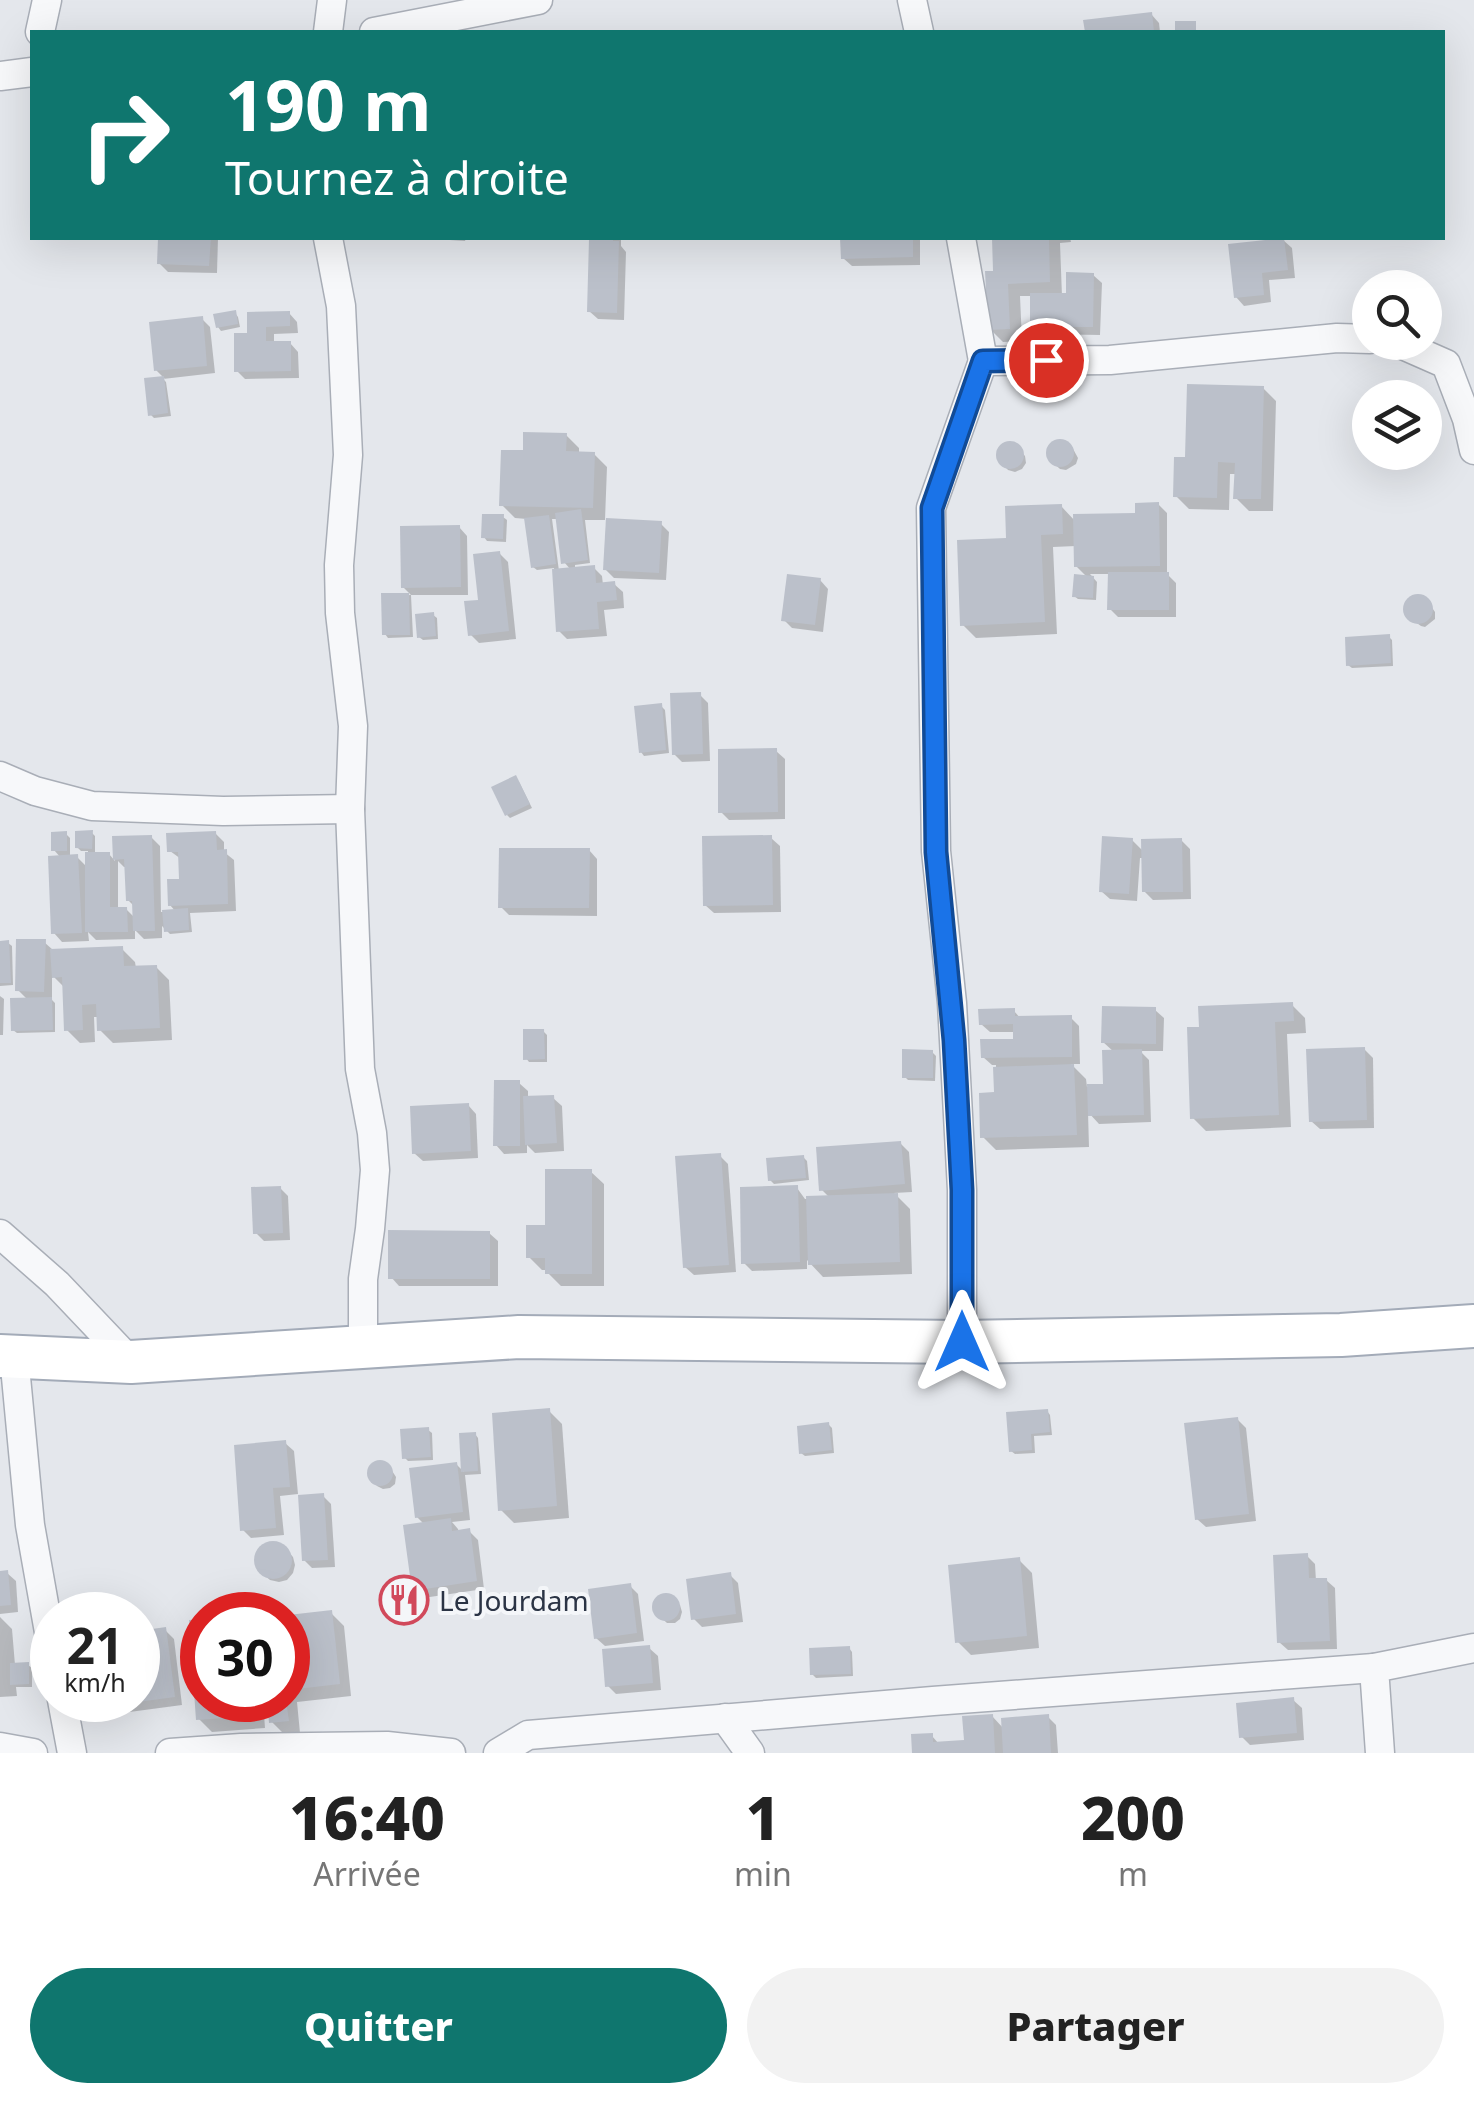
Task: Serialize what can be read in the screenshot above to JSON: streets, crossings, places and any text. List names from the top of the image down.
{
  "places": {
    "restaurant": ["Le Jourdam"]
  },
  "page": {
    "turn": ["190 m", "Tournez à droite"],
    "speed": "21 km/h",
    "limit": "30",
    "eta": [
      "16:40",
      "Arrivée",
      "1",
      "min",
      "200",
      "m"
    ],
    "buttons": ["Quitter", "Partager"]
  }
}
